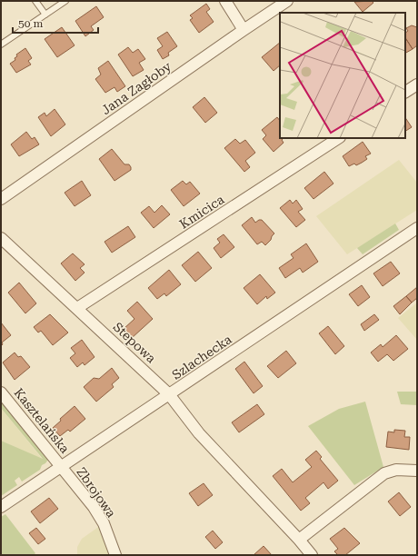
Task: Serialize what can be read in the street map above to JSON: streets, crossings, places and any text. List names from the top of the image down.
{
  "streets": {
    "street": [
      "Jana Zagłoby",
      "Kmicica",
      "Stepowa",
      "Szlachecka",
      "Kasztelańska",
      "Zbrojowa"
    ]
  },
  "crossings": [
    ["Kmicica", "Stepowa"],
    ["Stepowa", "Szlachecka"],
    ["Szlachecka", "Kasztelańska"],
    ["Szlachecka", "Zbrojowa"],
    ["Kasztelańska", "Zbrojowa"]
  ],
  "scale_bar": "50 m"
}
